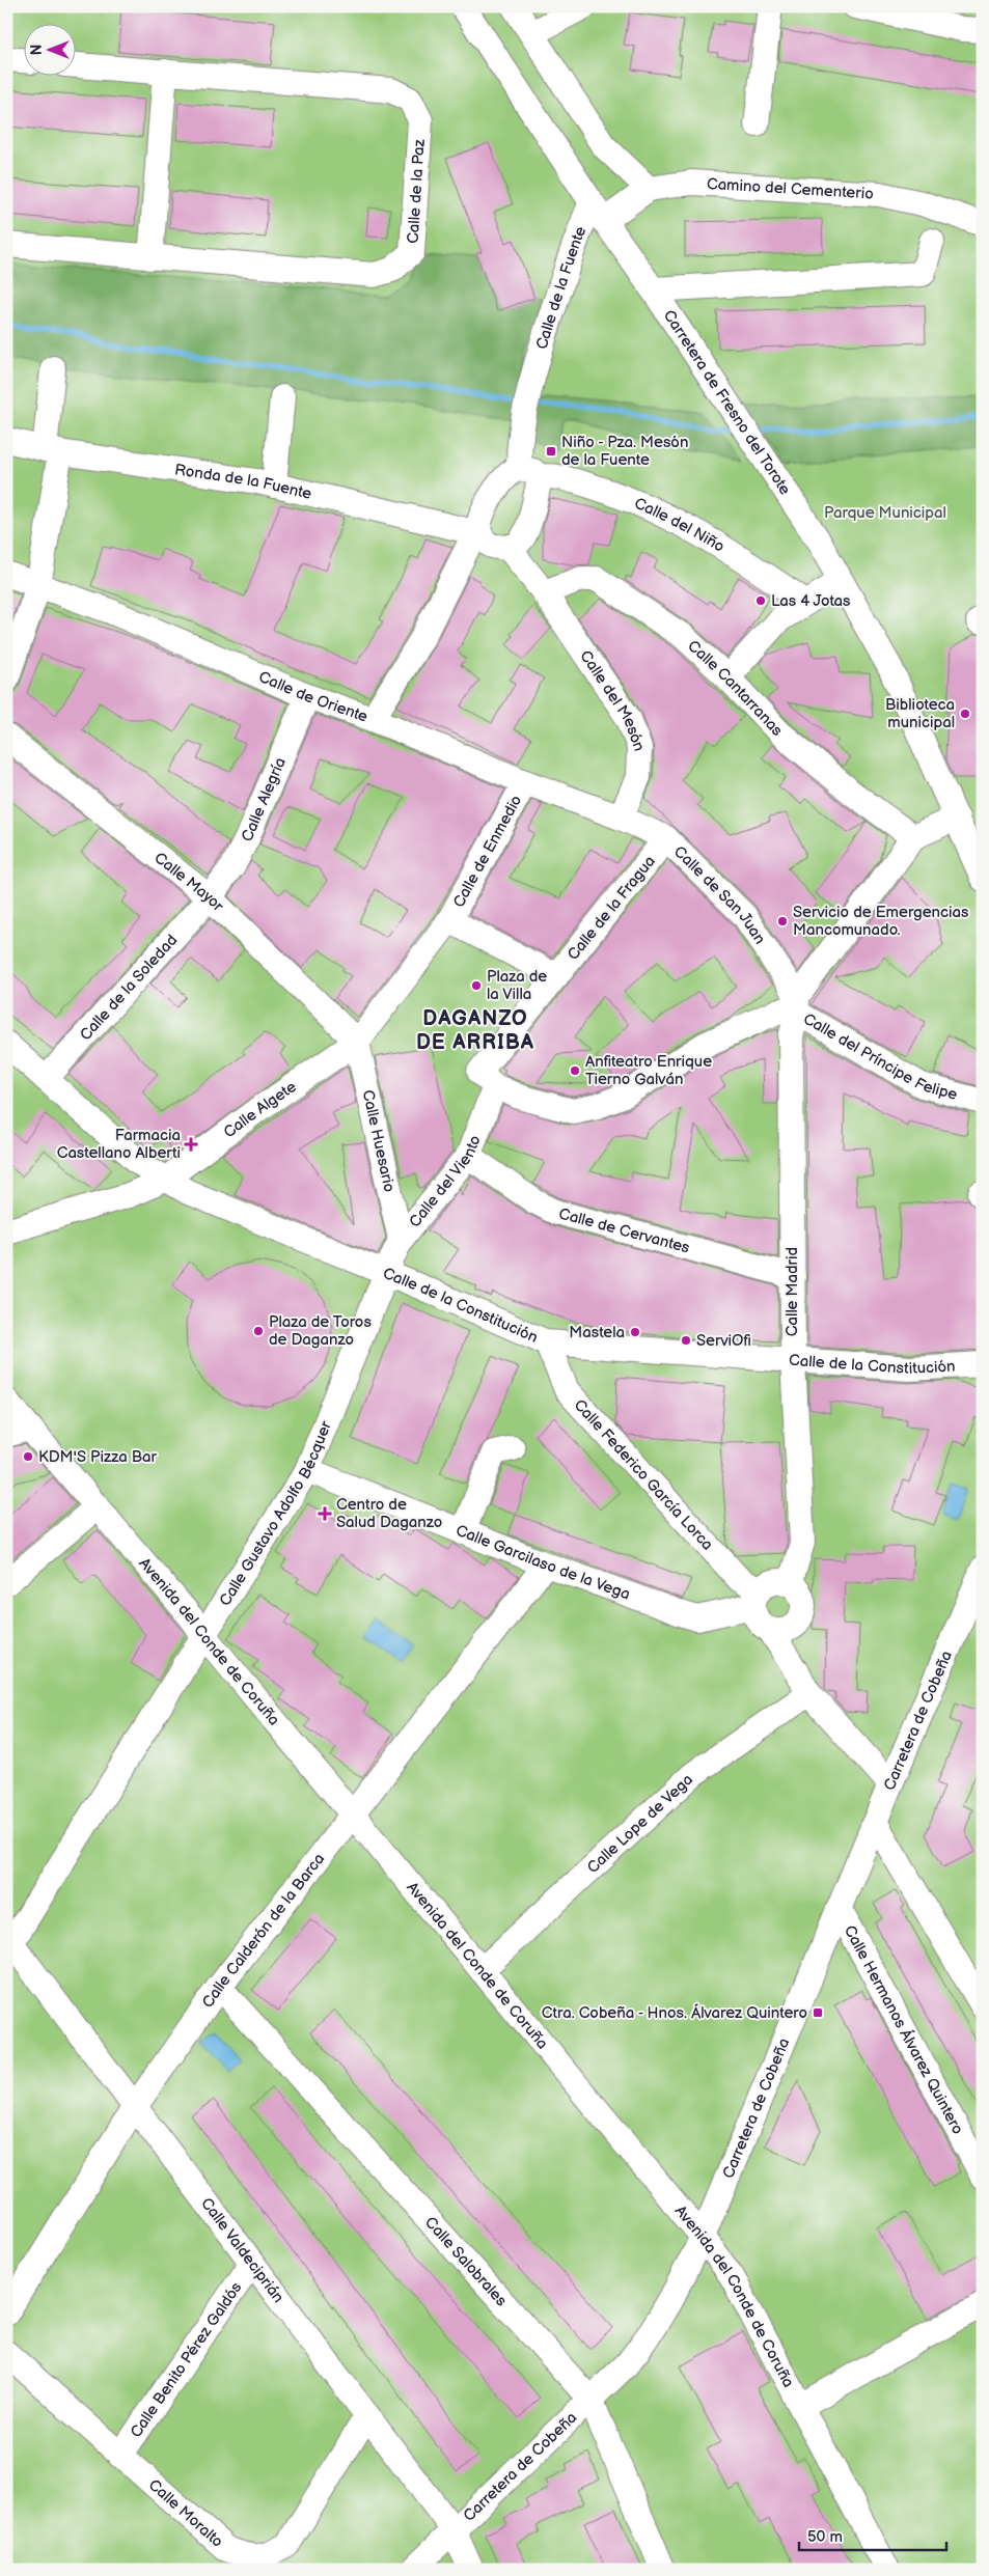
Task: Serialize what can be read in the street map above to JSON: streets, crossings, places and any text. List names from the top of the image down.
{
  "streets": {
    "street": [
      "Camino del Cementerio",
      "Calle de la Paz",
      "Calle de la Fuente",
      "Carretera de Fresno del Torote",
      "Ronda de la Fuente",
      "Calle del Niño",
      "Calle Cantarranas",
      "Calle de Oriente",
      "Calle del Mesón",
      "Calle Alegría",
      "Calle de Enmedio",
      "Calle Mayor",
      "Calle de San Juan",
      "Calle de la Fragua",
      "Calle de la Soledad",
      "Calle del Príncipe Felipe",
      "Calle Algete",
      "Calle Huesario",
      "Calle del Viento",
      "Calle de Cervantes",
      "Calle Madrid",
      "Calle de la Constitución",
      "Calle Federico García Lorca",
      "Calle Gustavo Adolfo Bécquer",
      "Calle Garcilaso de la Vega",
      "Avenida del Conde de Coruña",
      "Carretera de Cobeña",
      "Calle Lope de Vega",
      "Calle Calderón de la Barca",
      "Calle Hermanos Álvarez Quintero",
      "Calle Valdeciprián",
      "Calle Salobrales",
      "Calle Benito Pérez Galdós",
      "Calle Moralto"
    ]
  },
  "crossings": [
    ["Camino del Cementerio", "Calle de la Fuente"],
    ["Camino del Cementerio", "Carretera de Fresno del Torote"],
    ["Calle de la Fuente", "Carretera de Fresno del Torote"],
    ["Calle de la Fuente", "Calle del Niño"],
    ["Calle de la Fuente", "Calle del Mesón"],
    ["Calle Cantarranas", "Calle del Mesón"],
    ["Calle de Oriente", "Calle del Mesón"],
    ["Calle de Oriente", "Calle Alegría"],
    ["Calle de Oriente", "Calle de Enmedio"],
    ["Calle de Oriente", "Calle de San Juan"],
    ["Calle del Mesón", "Calle de San Juan"],
    ["Calle Alegría", "Calle Mayor"],
    ["Calle Alegría", "Calle de la Soledad"],
    ["Calle Mayor", "Calle de la Soledad"],
    ["Calle Mayor", "Calle Algete"],
    ["Calle Mayor", "Calle Huesario"],
    ["Calle de San Juan", "Calle de la Fragua"],
    ["Calle de San Juan", "Calle del Príncipe Felipe"],
    ["Calle de San Juan", "Calle Madrid"],
    ["Calle de la Soledad", "Calle de la Constitución"],
    ["Calle del Príncipe Felipe", "Calle del Viento"],
    ["Calle del Príncipe Felipe", "Calle Madrid"],
    ["Calle Algete", "Calle Huesario"],
    ["Calle Algete", "Calle de la Constitución"],
    ["Calle Huesario", "Calle del Viento"],
    ["Calle del Viento", "Calle de Cervantes"],
    ["Calle del Viento", "Calle de la Constitución"],
    ["Calle del Viento", "Calle Gustavo Adolfo Bécquer"],
    ["Calle de Cervantes", "Calle Madrid"],
    ["Calle Madrid", "Calle de la Constitución"],
    ["Calle Madrid", "Calle Federico García Lorca"],
    ["Calle Madrid", "Calle Garcilaso de la Vega"],
    ["Calle de la Constitución", "Calle Federico García Lorca"],
    ["Calle de la Constitución", "Calle Gustavo Adolfo Bécquer"],
    ["Calle Federico García Lorca", "Calle Garcilaso de la Vega"],
    ["Calle Gustavo Adolfo Bécquer", "Calle Garcilaso de la Vega"],
    ["Calle Gustavo Adolfo Bécquer", "Avenida del Conde de Coruña"],
    ["Calle Gustavo Adolfo Bécquer", "Calle Valdeciprián"],
    ["Calle Garcilaso de la Vega", "Calle Calderón de la Barca"],
    ["Avenida del Conde de Coruña", "Carretera de Cobeña"],
    ["Avenida del Conde de Coruña", "Calle Lope de Vega"],
    ["Avenida del Conde de Coruña", "Calle Calderón de la Barca"],
    ["Carretera de Cobeña", "Calle Hermanos Álvarez Quintero"],
    ["Carretera de Cobeña", "Calle Valdeciprián"],
    ["Carretera de Cobeña", "Calle Salobrales"],
    ["Calle Calderón de la Barca", "Calle Valdeciprián"],
    ["Calle Calderón de la Barca", "Calle Salobrales"],
    ["Calle Valdeciprián", "Calle Benito Pérez Galdós"],
    ["Calle Valdeciprián", "Calle Moralto"],
    ["Calle Benito Pérez Galdós", "Calle Moralto"]
  ],
  "districts": ["DAGANZO DE ARRIBA"],
  "parks": ["Parque Municipal"],
  "places": {
    "transit": ["Niño - Pza. Mesón de la Fuente", "Ctra. Cobeña - Hnos. Álvarez Quintero"],
    "other": [
      "Las 4 Jotas",
      "Biblioteca municipal",
      "Servicio de Emergencias Mancomunado.",
      "Plaza de la Villa",
      "Anfiteatro Enrique Tierno Galván",
      "Plaza de Toros de Daganzo",
      "Mastela",
      "ServiOfi",
      "KDM'S Pizza Bar"
    ],
    "health": ["Farmacia Castellano Alberti", "Centro de Salud Daganzo"]
  },
  "scale_bar": "50 m",
  "north": "left"
}
